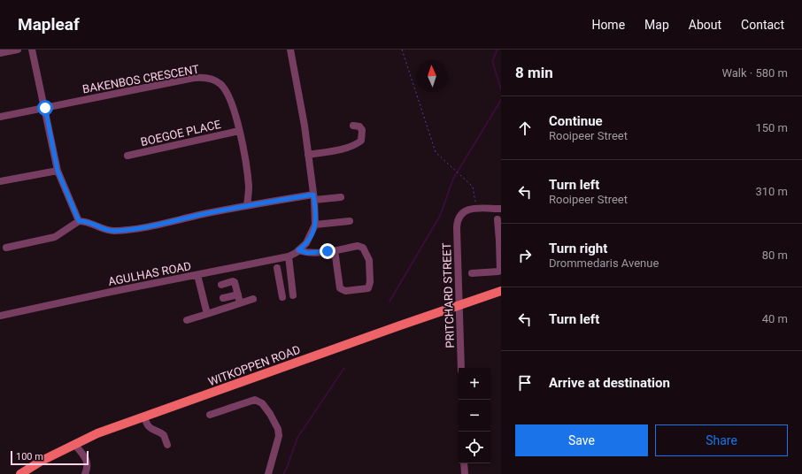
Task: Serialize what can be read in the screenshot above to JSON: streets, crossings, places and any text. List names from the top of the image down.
{
  "streets": {
    "main road": ["WITKOPPEN ROAD"],
    "street": [
      "BAKENBOS CRESCENT",
      "BOEGOE PLACE",
      "AGULHAS ROAD",
      "PRITCHARD STREET"
    ]
  },
  "crossings": [
    ["BAKENBOS CRESCENT", "BOEGOE PLACE"],
    ["PRITCHARD STREET", "WITKOPPEN ROAD"]
  ],
  "scale_bar": "100 m",
  "north": "top",
  "page": {
    "header": "Mapleaf",
    "nav": [
      "Home",
      "Map",
      "About",
      "Contact"
    ],
    "heading": ["8 min", "Walk · 580 m"],
    "list": [
      ["Continue", "Rooipeer Street", "150 m"],
      ["Turn left", "Rooipeer Street", "310 m"],
      ["Turn right", "Drommedaris Avenue", "80 m"],
      ["Turn left", "40 m"],
      "Arrive at destination"
    ],
    "map_buttons": ["+", "−"],
    "buttons": ["Save", "Share"],
    "scale": "100 m"
  }
}
